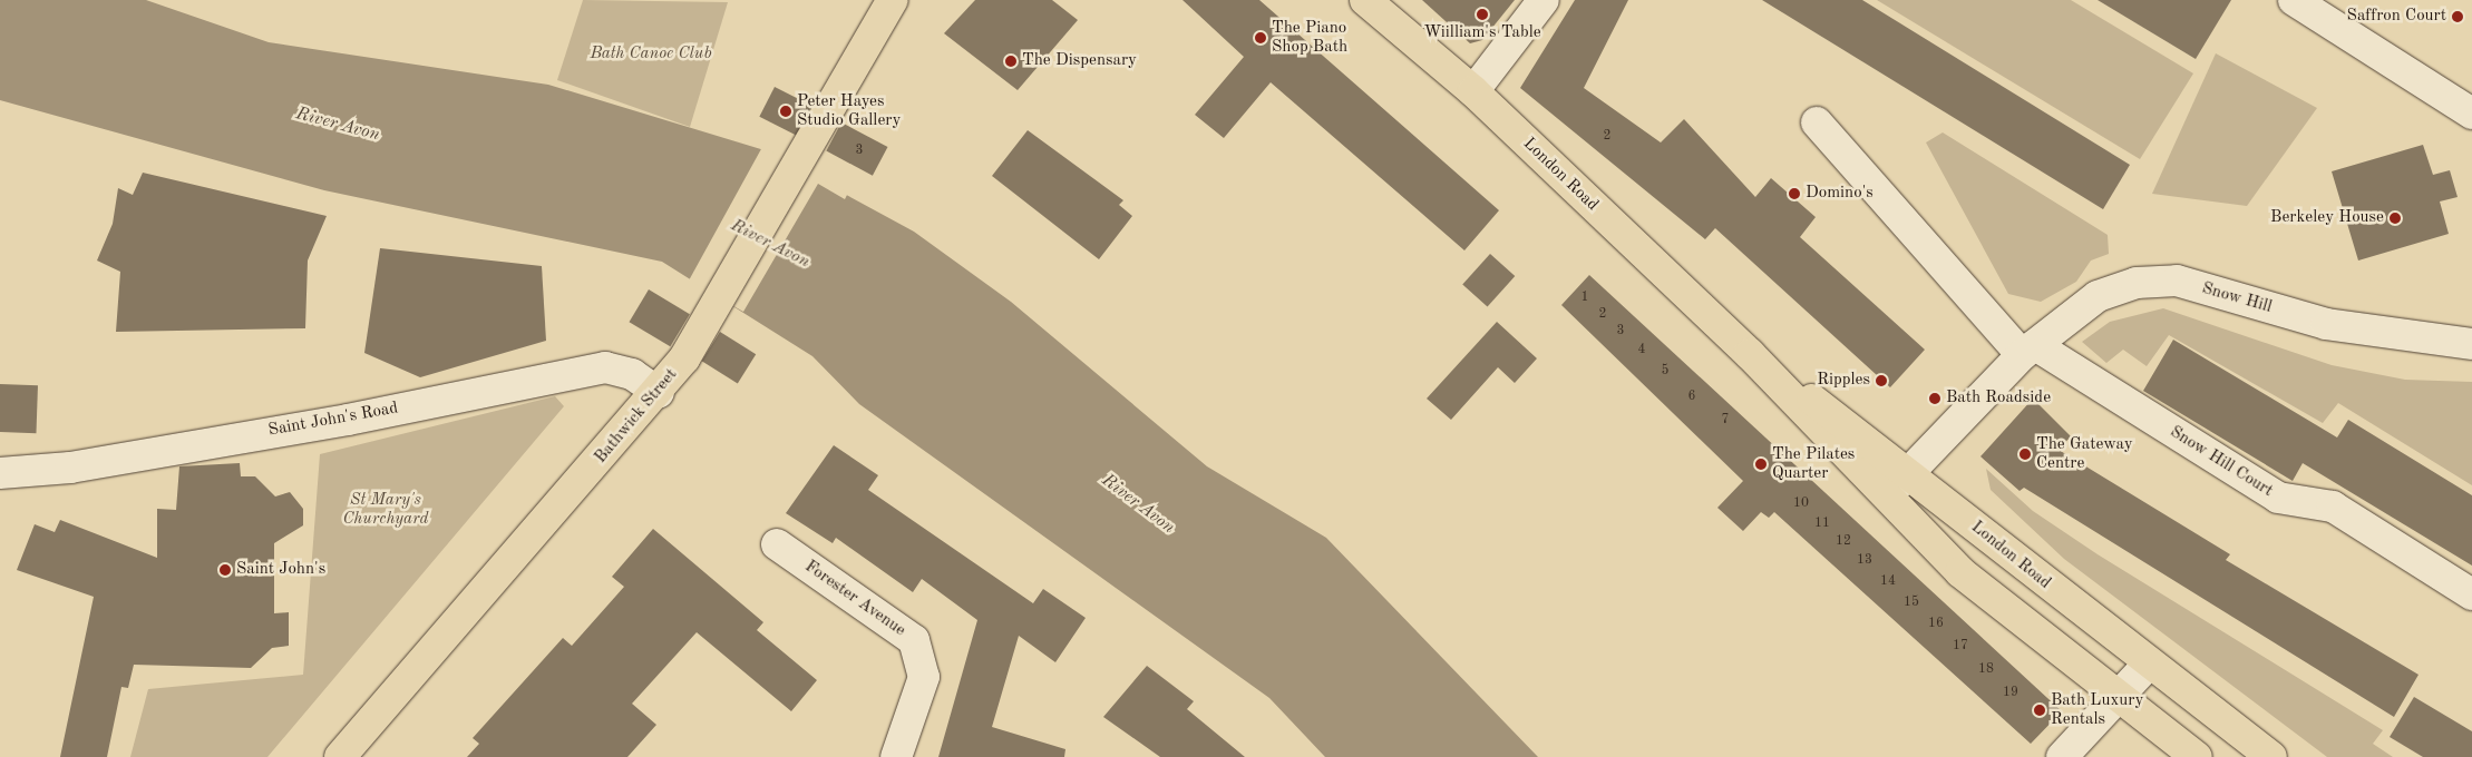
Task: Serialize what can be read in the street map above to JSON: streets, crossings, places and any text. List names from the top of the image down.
{
  "streets": {
    "highway": ["London Road", "Bathwick Street"],
    "street": [
      "Snow Hill",
      "Saint John's Road",
      "Snow Hill Court",
      "Forester Avenue"
    ]
  },
  "crossings": [
    ["London Road", "Snow Hill"],
    ["Snow Hill", "Snow Hill Court"],
    ["Bathwick Street", "Saint John's Road"]
  ],
  "water": ["River Avon"],
  "parks": ["Bath Canoe Club", "St Mary's Churchyard"],
  "places": [
    "Wiilliam's Table",
    "Saffron Court",
    "The Piano Shop Bath",
    "The Dispensary",
    "Peter Hayes Studio Gallery",
    "Domino's",
    "Berkeley House",
    "Ripples",
    "Bath Roadside",
    "The Gateway Centre",
    "The Pilates Quarter",
    "Saint John's",
    "Bath Luxury Rentals"
  ],
  "house_numbers": [
    "2",
    "3",
    "1",
    "2",
    "3",
    "4",
    "5",
    "6",
    "7",
    "10",
    "11",
    "12",
    "13",
    "14",
    "15",
    "16",
    "17",
    "18",
    "19"
  ]
}
